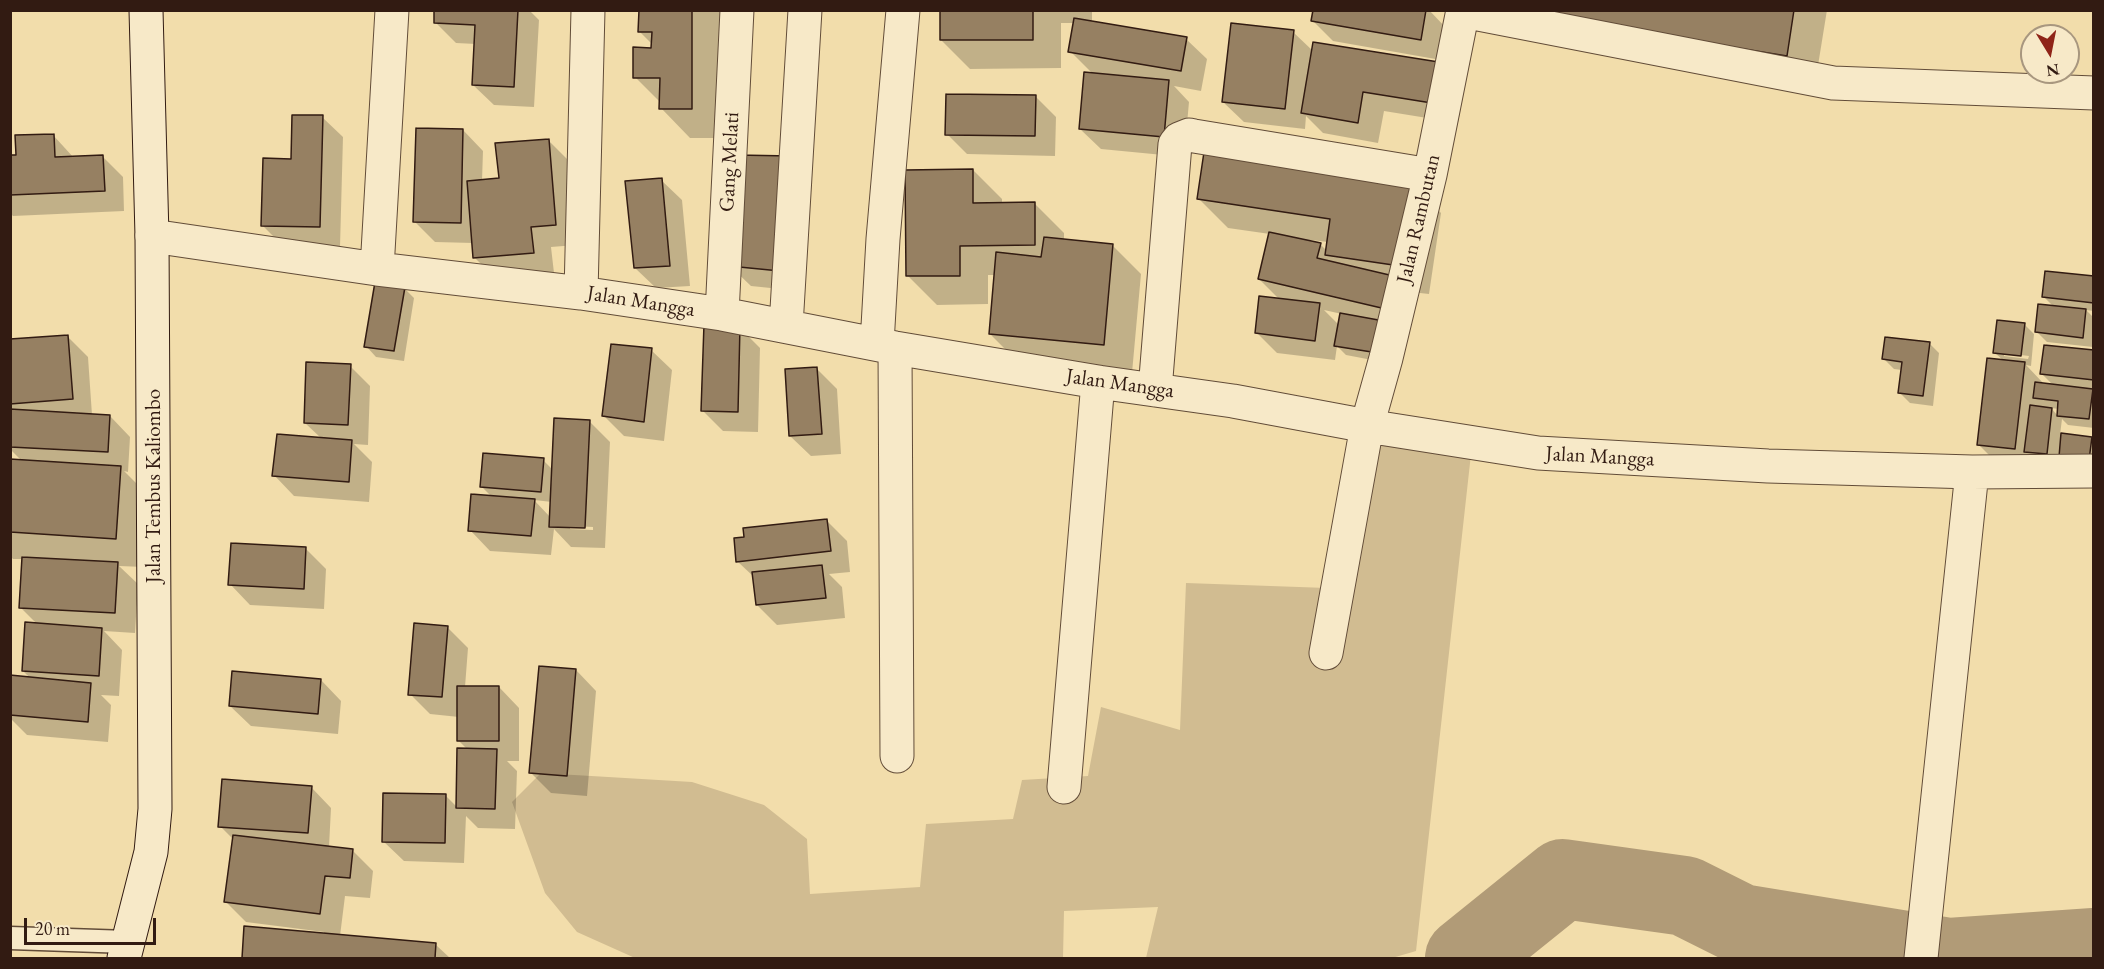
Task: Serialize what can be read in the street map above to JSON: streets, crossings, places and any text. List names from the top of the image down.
{
  "streets": {
    "street": [
      "Gang Melati",
      "Jalan Rambutan",
      "Jalan Mangga",
      "Jalan Tembus Kaliombo"
    ]
  },
  "crossings": [
    ["Gang Melati", "Jalan Mangga"],
    ["Jalan Rambutan", "Jalan Mangga"],
    ["Jalan Mangga", "Jalan Tembus Kaliombo"]
  ],
  "scale_bar": "20 m",
  "north": "bottom"
}
